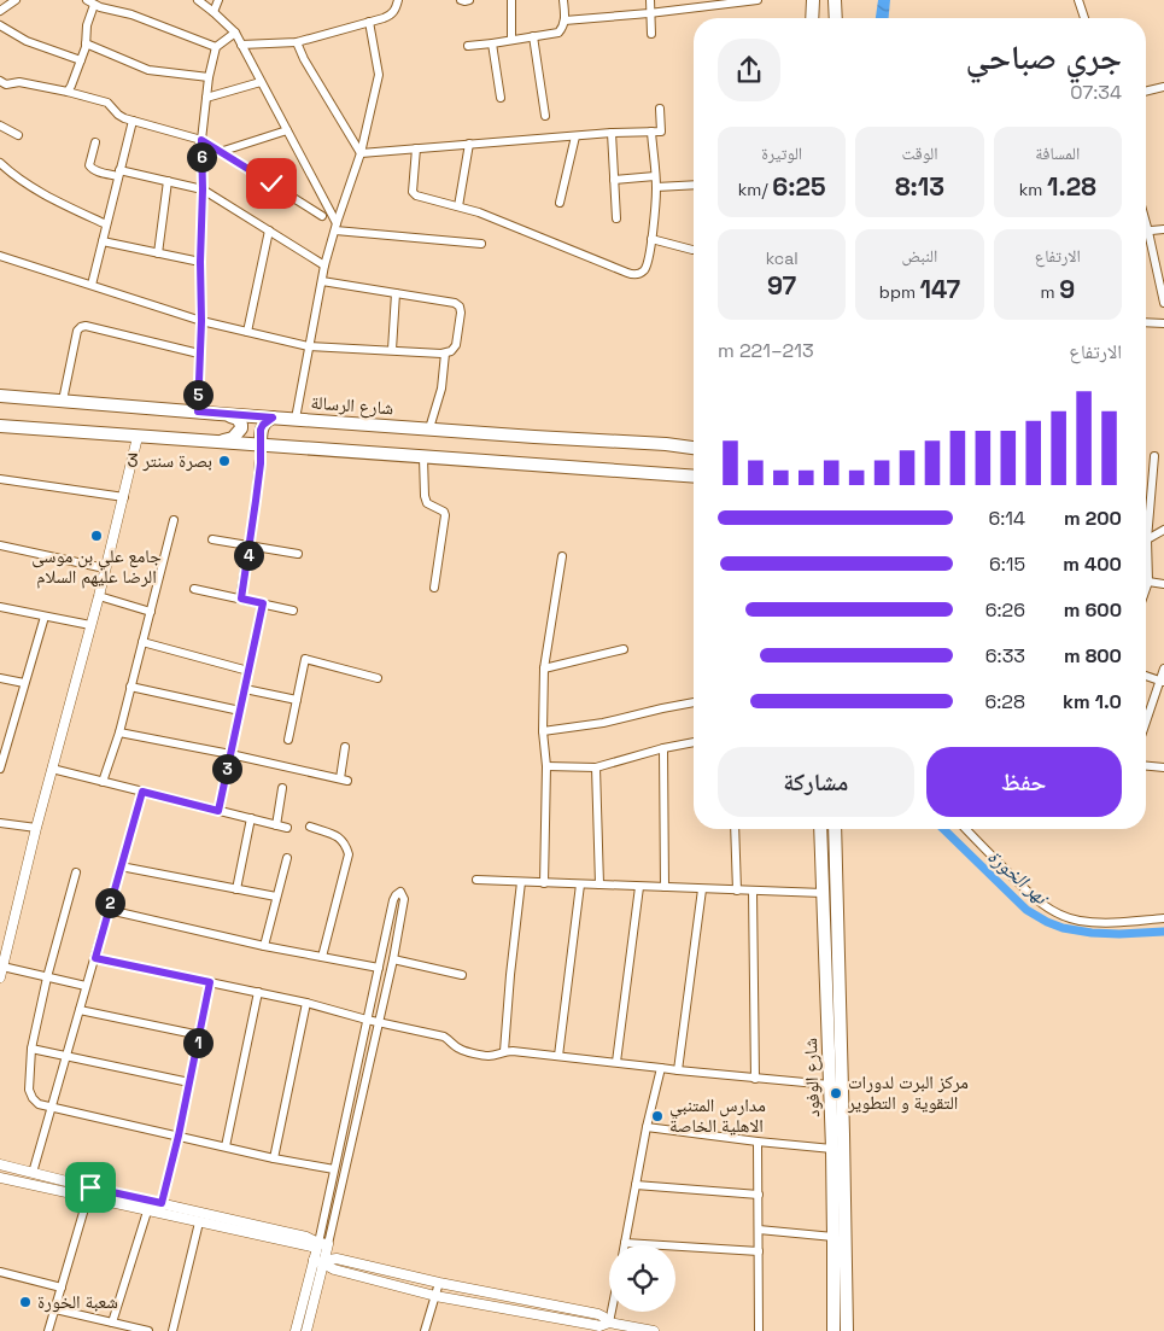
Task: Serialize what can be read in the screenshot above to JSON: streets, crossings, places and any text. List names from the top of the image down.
{
  "streets": {
    "main road": ["شارع الرسالة", "شارع الوفود"]
  },
  "water": ["نهر الخورة"],
  "places": [
    "بصرة سنتر 3",
    "جامع علي بن موسى الرضا عليهم السلام",
    "مركز البرت لدورات التقوية و التطوير",
    "مدارس المتنبي الاهلية الخاصة",
    "شعبة الخورة"
  ],
  "page": {
    "heading": ["جري صباحي", "07:34"],
    "stats": [
      ["المسافة", "1.28 km"],
      ["الوقت", "8:13"],
      ["الوتيرة", "6:25 /km"],
      ["الارتفاع", "9 m"],
      ["النبض", "147 bpm"],
      ["kcal", "97"]
    ],
    "pins": [
      "6",
      "5",
      "4",
      "3",
      "2",
      "1"
    ],
    "chart": ["الارتفاع", "213–221 m"],
    "list": [
      {
        "name": "200 m",
        "note": "6:14"
      },
      {
        "name": "400 m",
        "note": "6:15"
      },
      {
        "name": "600 m",
        "note": "6:26"
      },
      {
        "name": "800 m",
        "note": "6:33"
      },
      {
        "name": "1.0 km",
        "note": "6:28"
      }
    ],
    "buttons": ["حفظ", "مشاركة"]
  }
}
